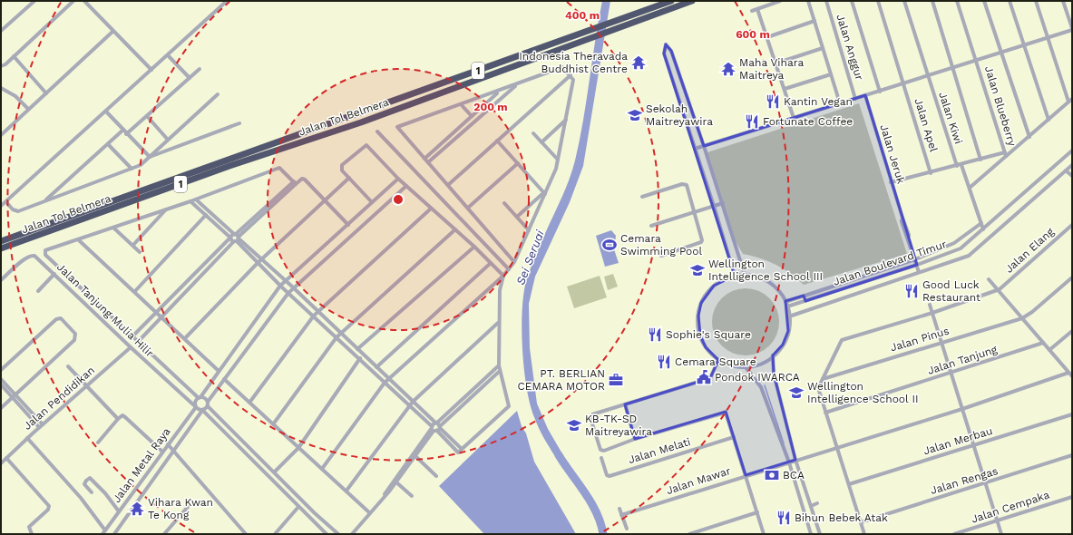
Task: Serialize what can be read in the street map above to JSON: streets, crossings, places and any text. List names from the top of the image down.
{
  "streets": {
    "highway": ["1", "Jalan Tol Belmera"],
    "street": [
      "Jalan Anggur",
      "Jalan Blueberry",
      "Jalan Kiwi",
      "Jalan Apel",
      "Jalan Jeruk",
      "Jalan Elang",
      "Jalan Boulevard Timur",
      "Jalan Tanjung Mulia Hilir",
      "Jalan Pinus",
      "Jalan Tanjung",
      "Jalan Pendidikan",
      "Jalan Merbau",
      "Jalan Melati",
      "Jalan Metal Raya",
      "Jalan Mawar",
      "Jalan Rengas",
      "Jalan Cempaka"
    ]
  },
  "crossings": [
    ["Jalan Jeruk", "Jalan Boulevard Timur"],
    ["Jalan Tanjung Mulia Hilir", "Jalan Pendidikan"],
    ["Jalan Tanjung Mulia Hilir", "Jalan Metal Raya"]
  ],
  "water": ["Sei Seruai"],
  "places": {
    "temple": ["Indonesia Theravada Buddhist Centre", "Maha Vihara Maitreya", "Vihara Kwan Te Kong"],
    "restaurant": [
      "Kantin Vegan",
      "Fortunate Coffee",
      "Good Luck Restaurant",
      "Sophie's Square",
      "Cemara Square",
      "Bihun Bebek Atak"
    ],
    "school or university": [
      "Sekolah Maitreyawira",
      "Wellington Intelligence School III",
      "Wellington Intelligence School II",
      "KB-TK-SD Maitreyawira"
    ],
    "sports": ["Cemara Swimming Pool"],
    "public building": ["Pondok IWARCA"],
    "office": ["PT. BERLIAN CEMARA MOTOR"],
    "bank": ["BCA"]
  },
  "rings": ["400 m", "600 m", "200 m"]
}
